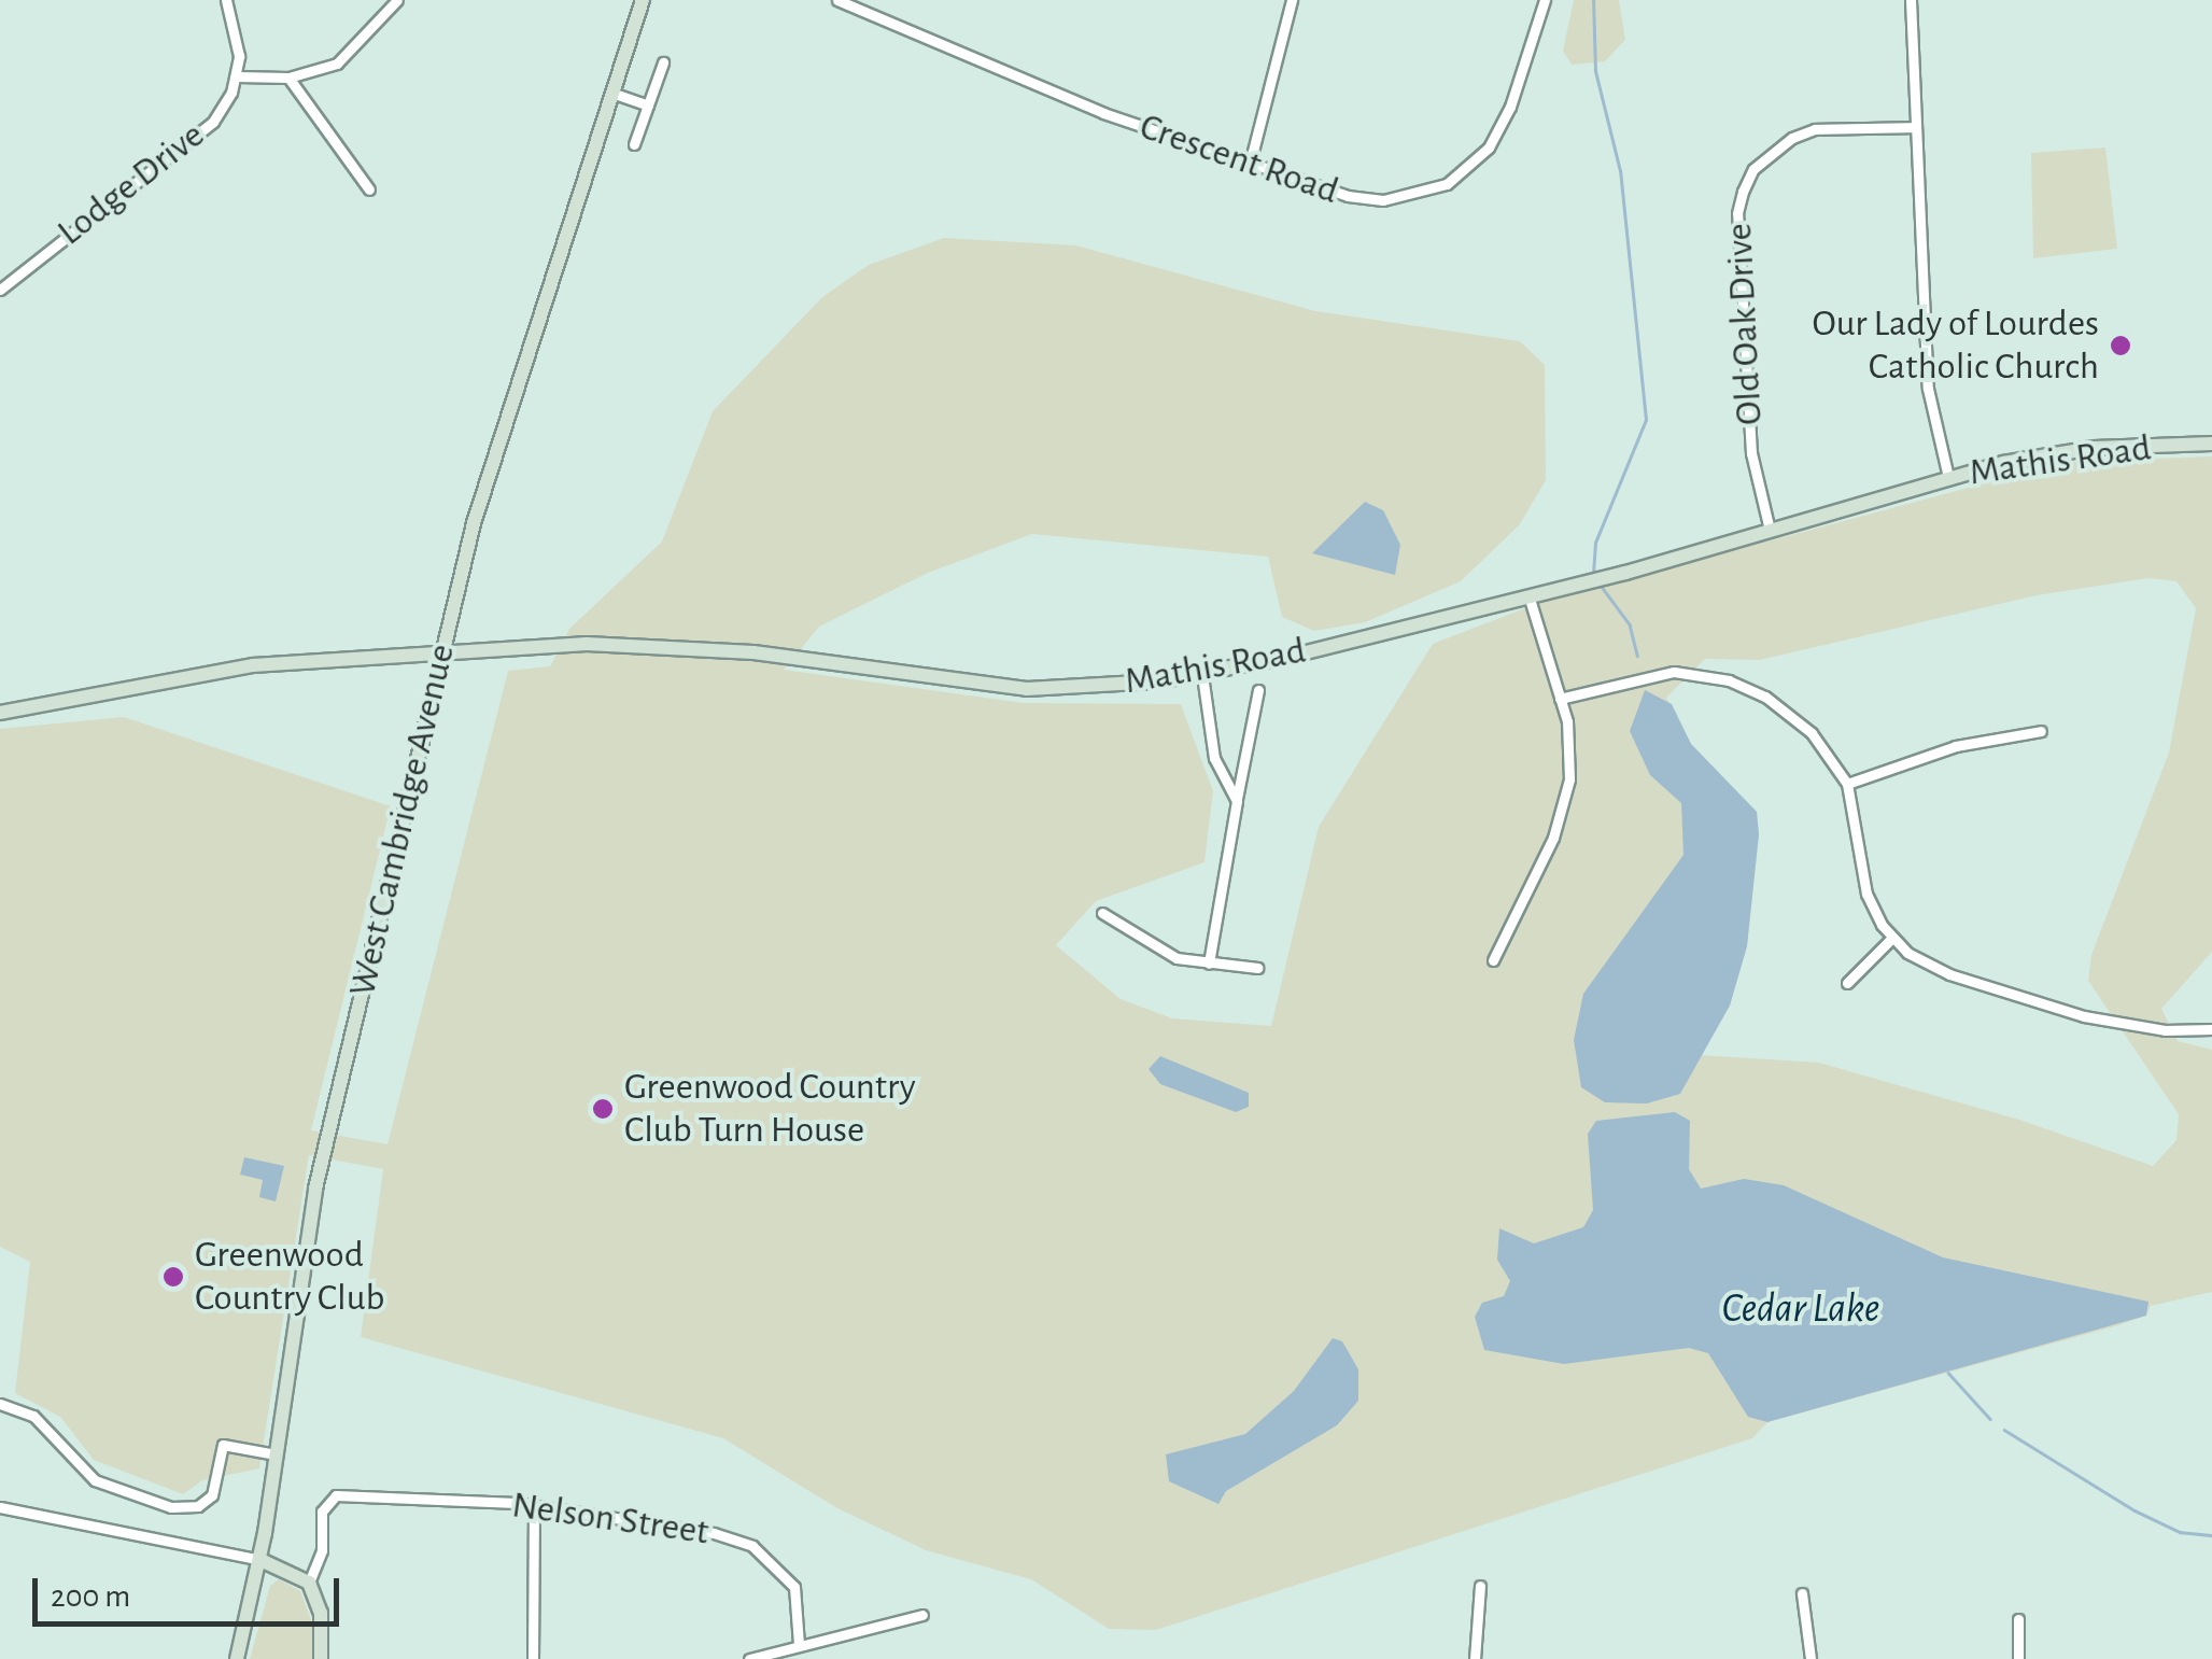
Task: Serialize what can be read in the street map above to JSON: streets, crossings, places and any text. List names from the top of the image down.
{
  "streets": {
    "street": [
      "Crescent Road",
      "Lodge Drive",
      "Old Oak Drive",
      "Mathis Road",
      "West Cambridge Avenue",
      "Nelson Street"
    ]
  },
  "crossings": [
    ["Old Oak Drive", "Mathis Road"],
    ["Mathis Road", "West Cambridge Avenue"]
  ],
  "water": ["Cedar Lake"],
  "places": ["Our Lady of Lourdes Catholic Church", "Greenwood Country Club Turn House", "Greenwood Country Club"],
  "scale_bar": "200 m"
}
